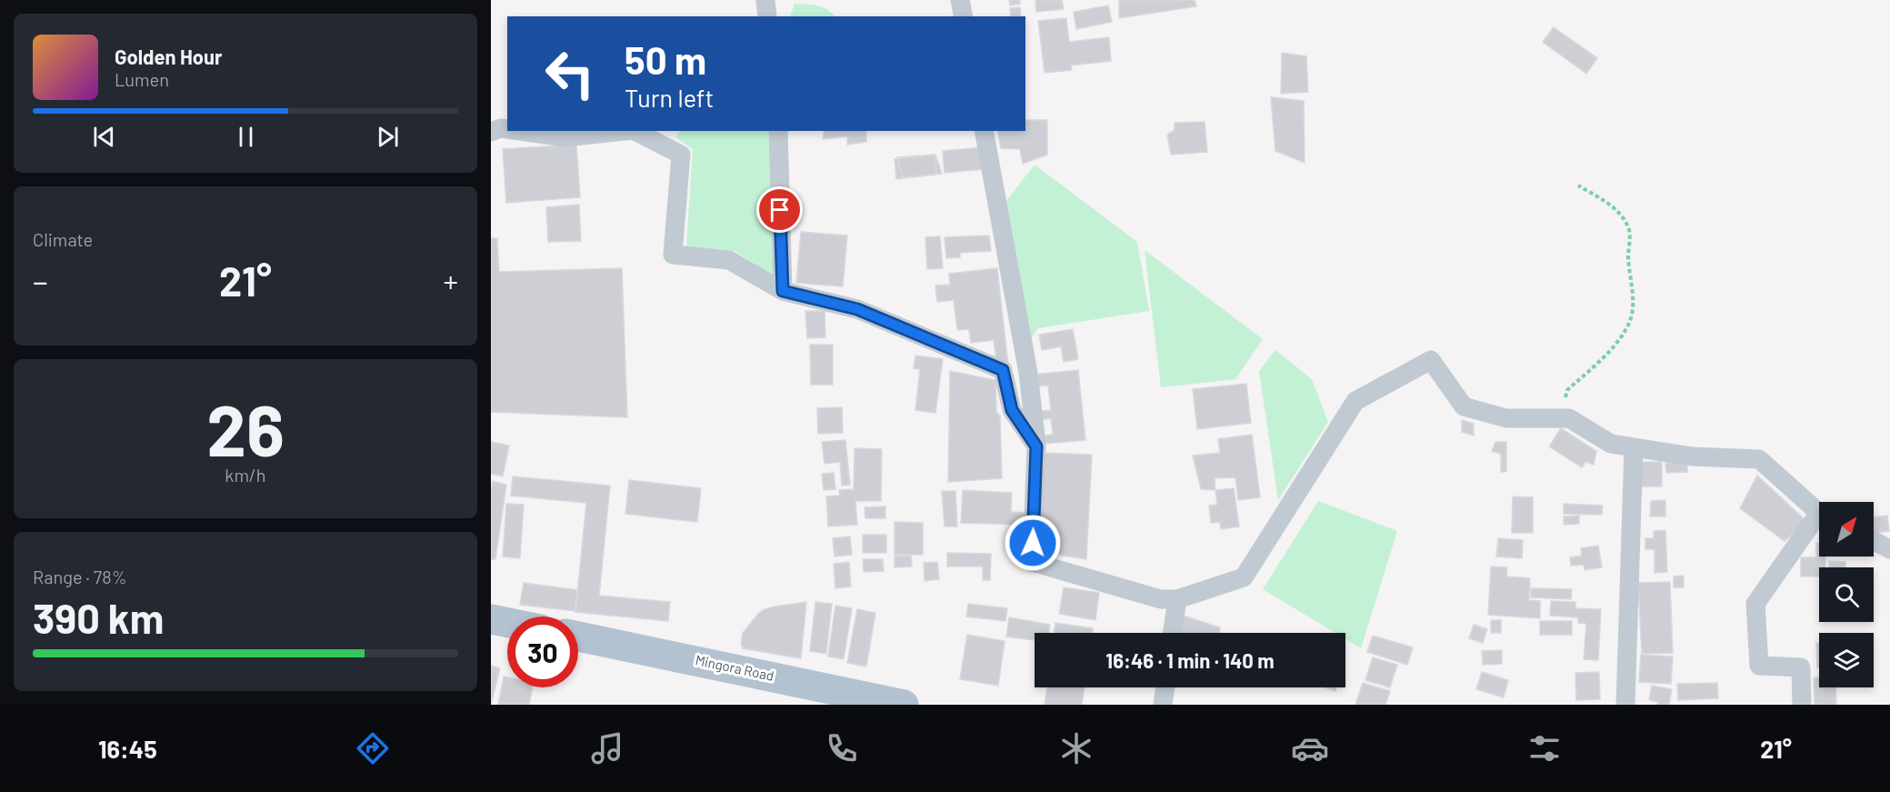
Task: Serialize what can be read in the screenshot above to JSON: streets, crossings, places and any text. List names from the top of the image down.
{
  "streets": {
    "main road": ["Mingora Road"]
  },
  "north": "top right",
  "page": {
    "turn": ["50 m", "Turn left"],
    "song": ["Golden Hour", "Lumen"],
    "tile": [
      "Climate",
      ["26", "km/h"],
      ["Range · 78%", "390 km"]
    ],
    "heat": ["−", "21°", "+"],
    "limit": "30",
    "trip": "16:46 · 1 min · 140 m",
    "tabs": ["16:45", "21°"]
  }
}
